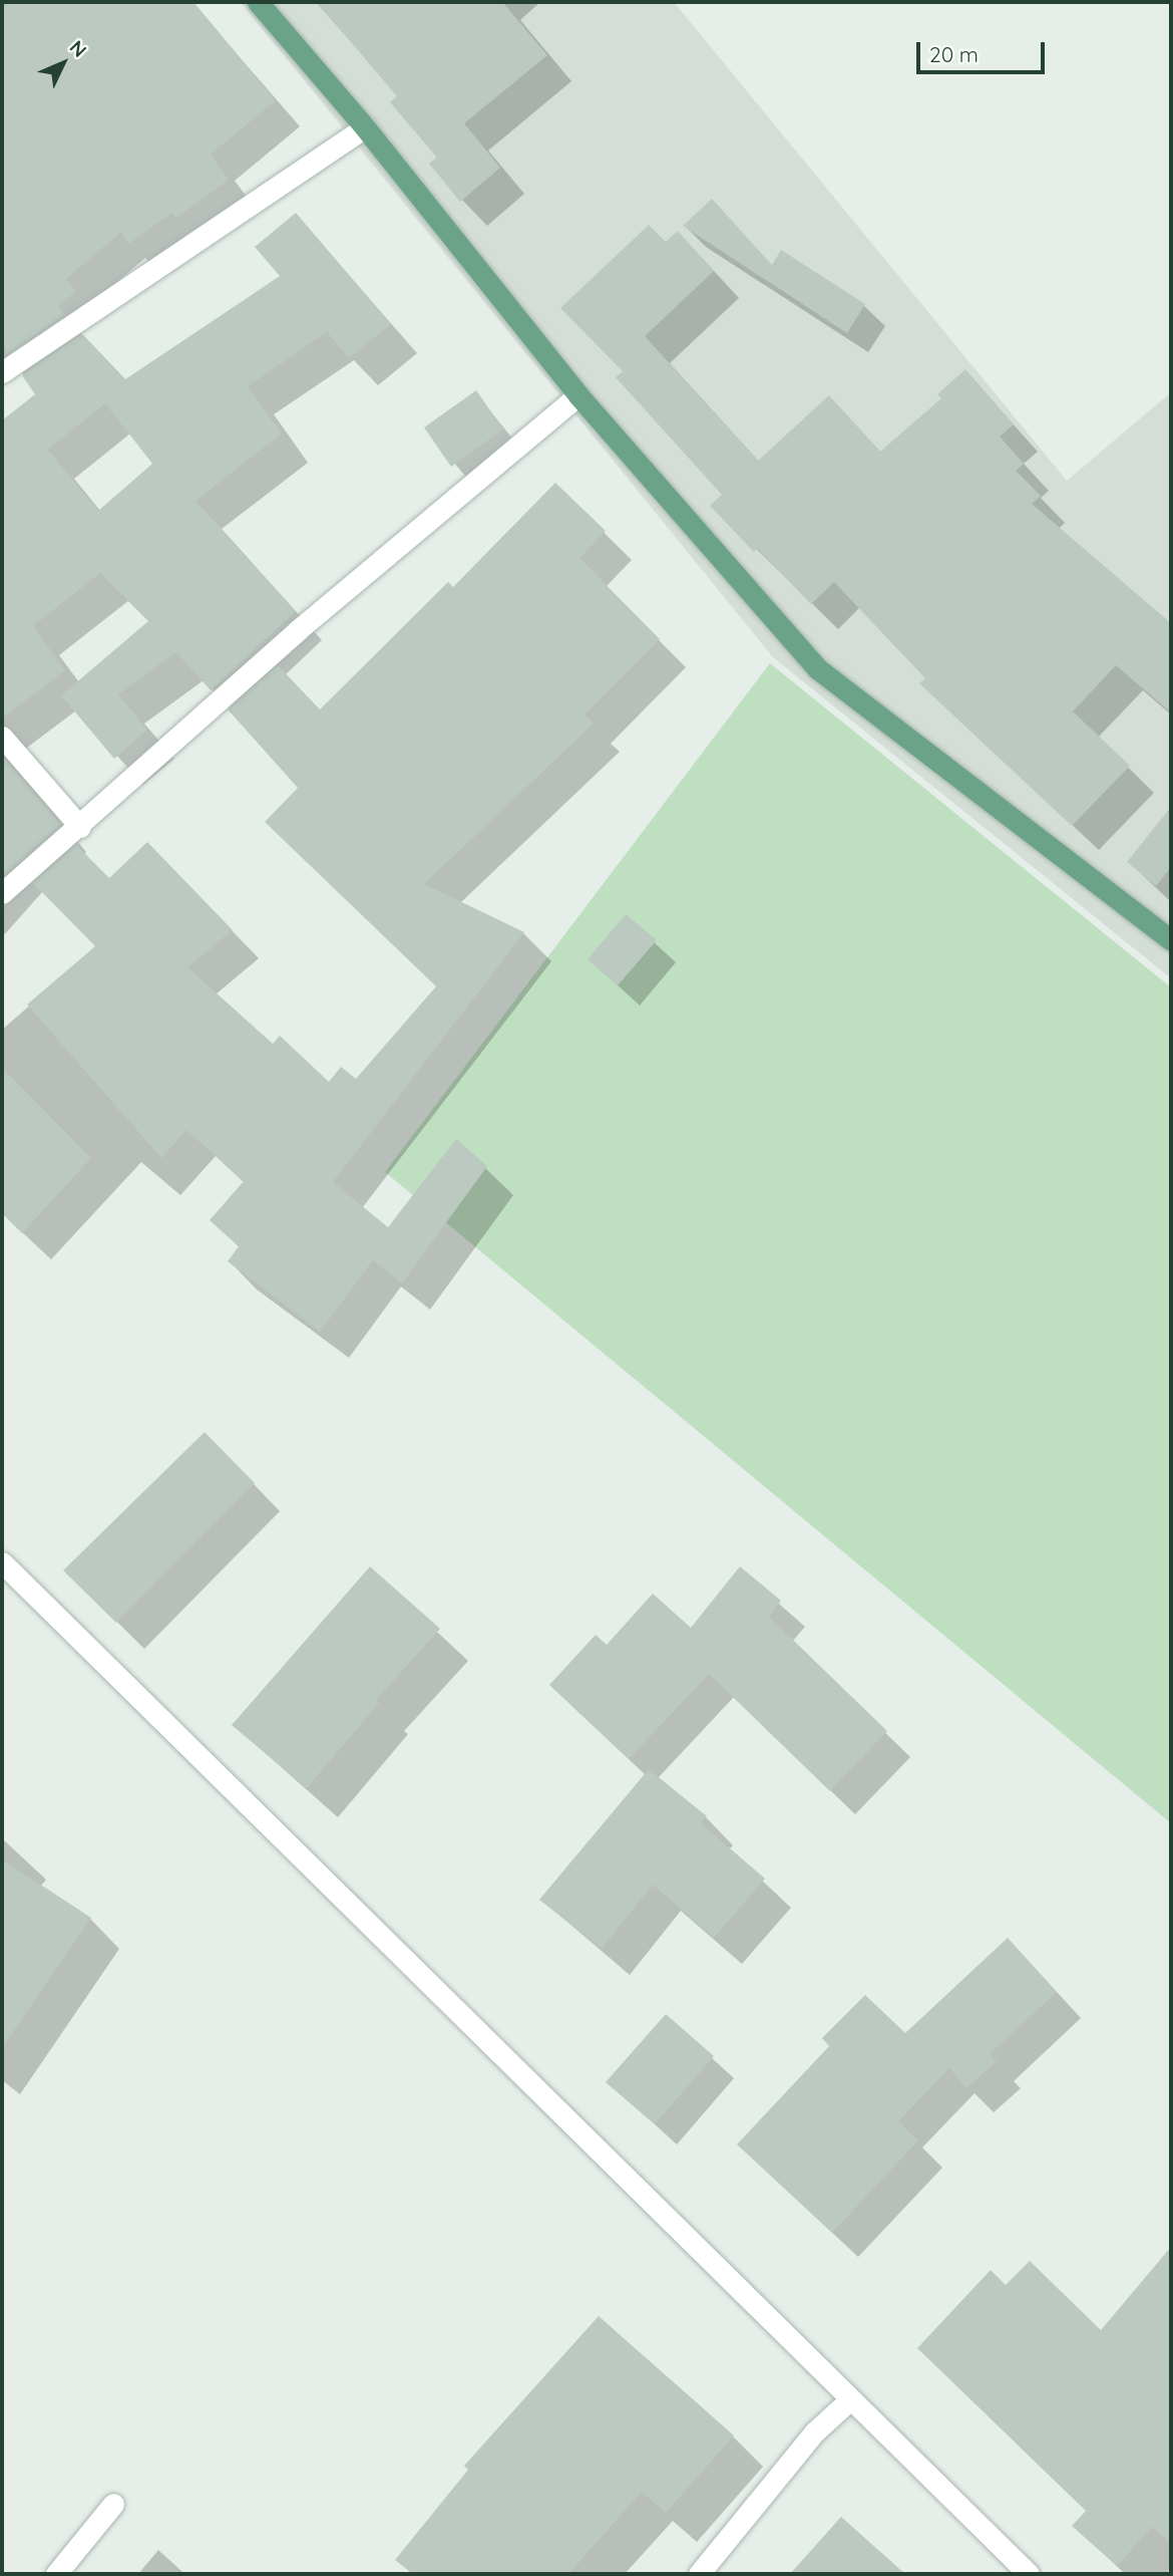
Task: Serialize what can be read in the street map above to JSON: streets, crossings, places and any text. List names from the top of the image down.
{
  "scale_bar": "20 m",
  "north": "top right"
}
